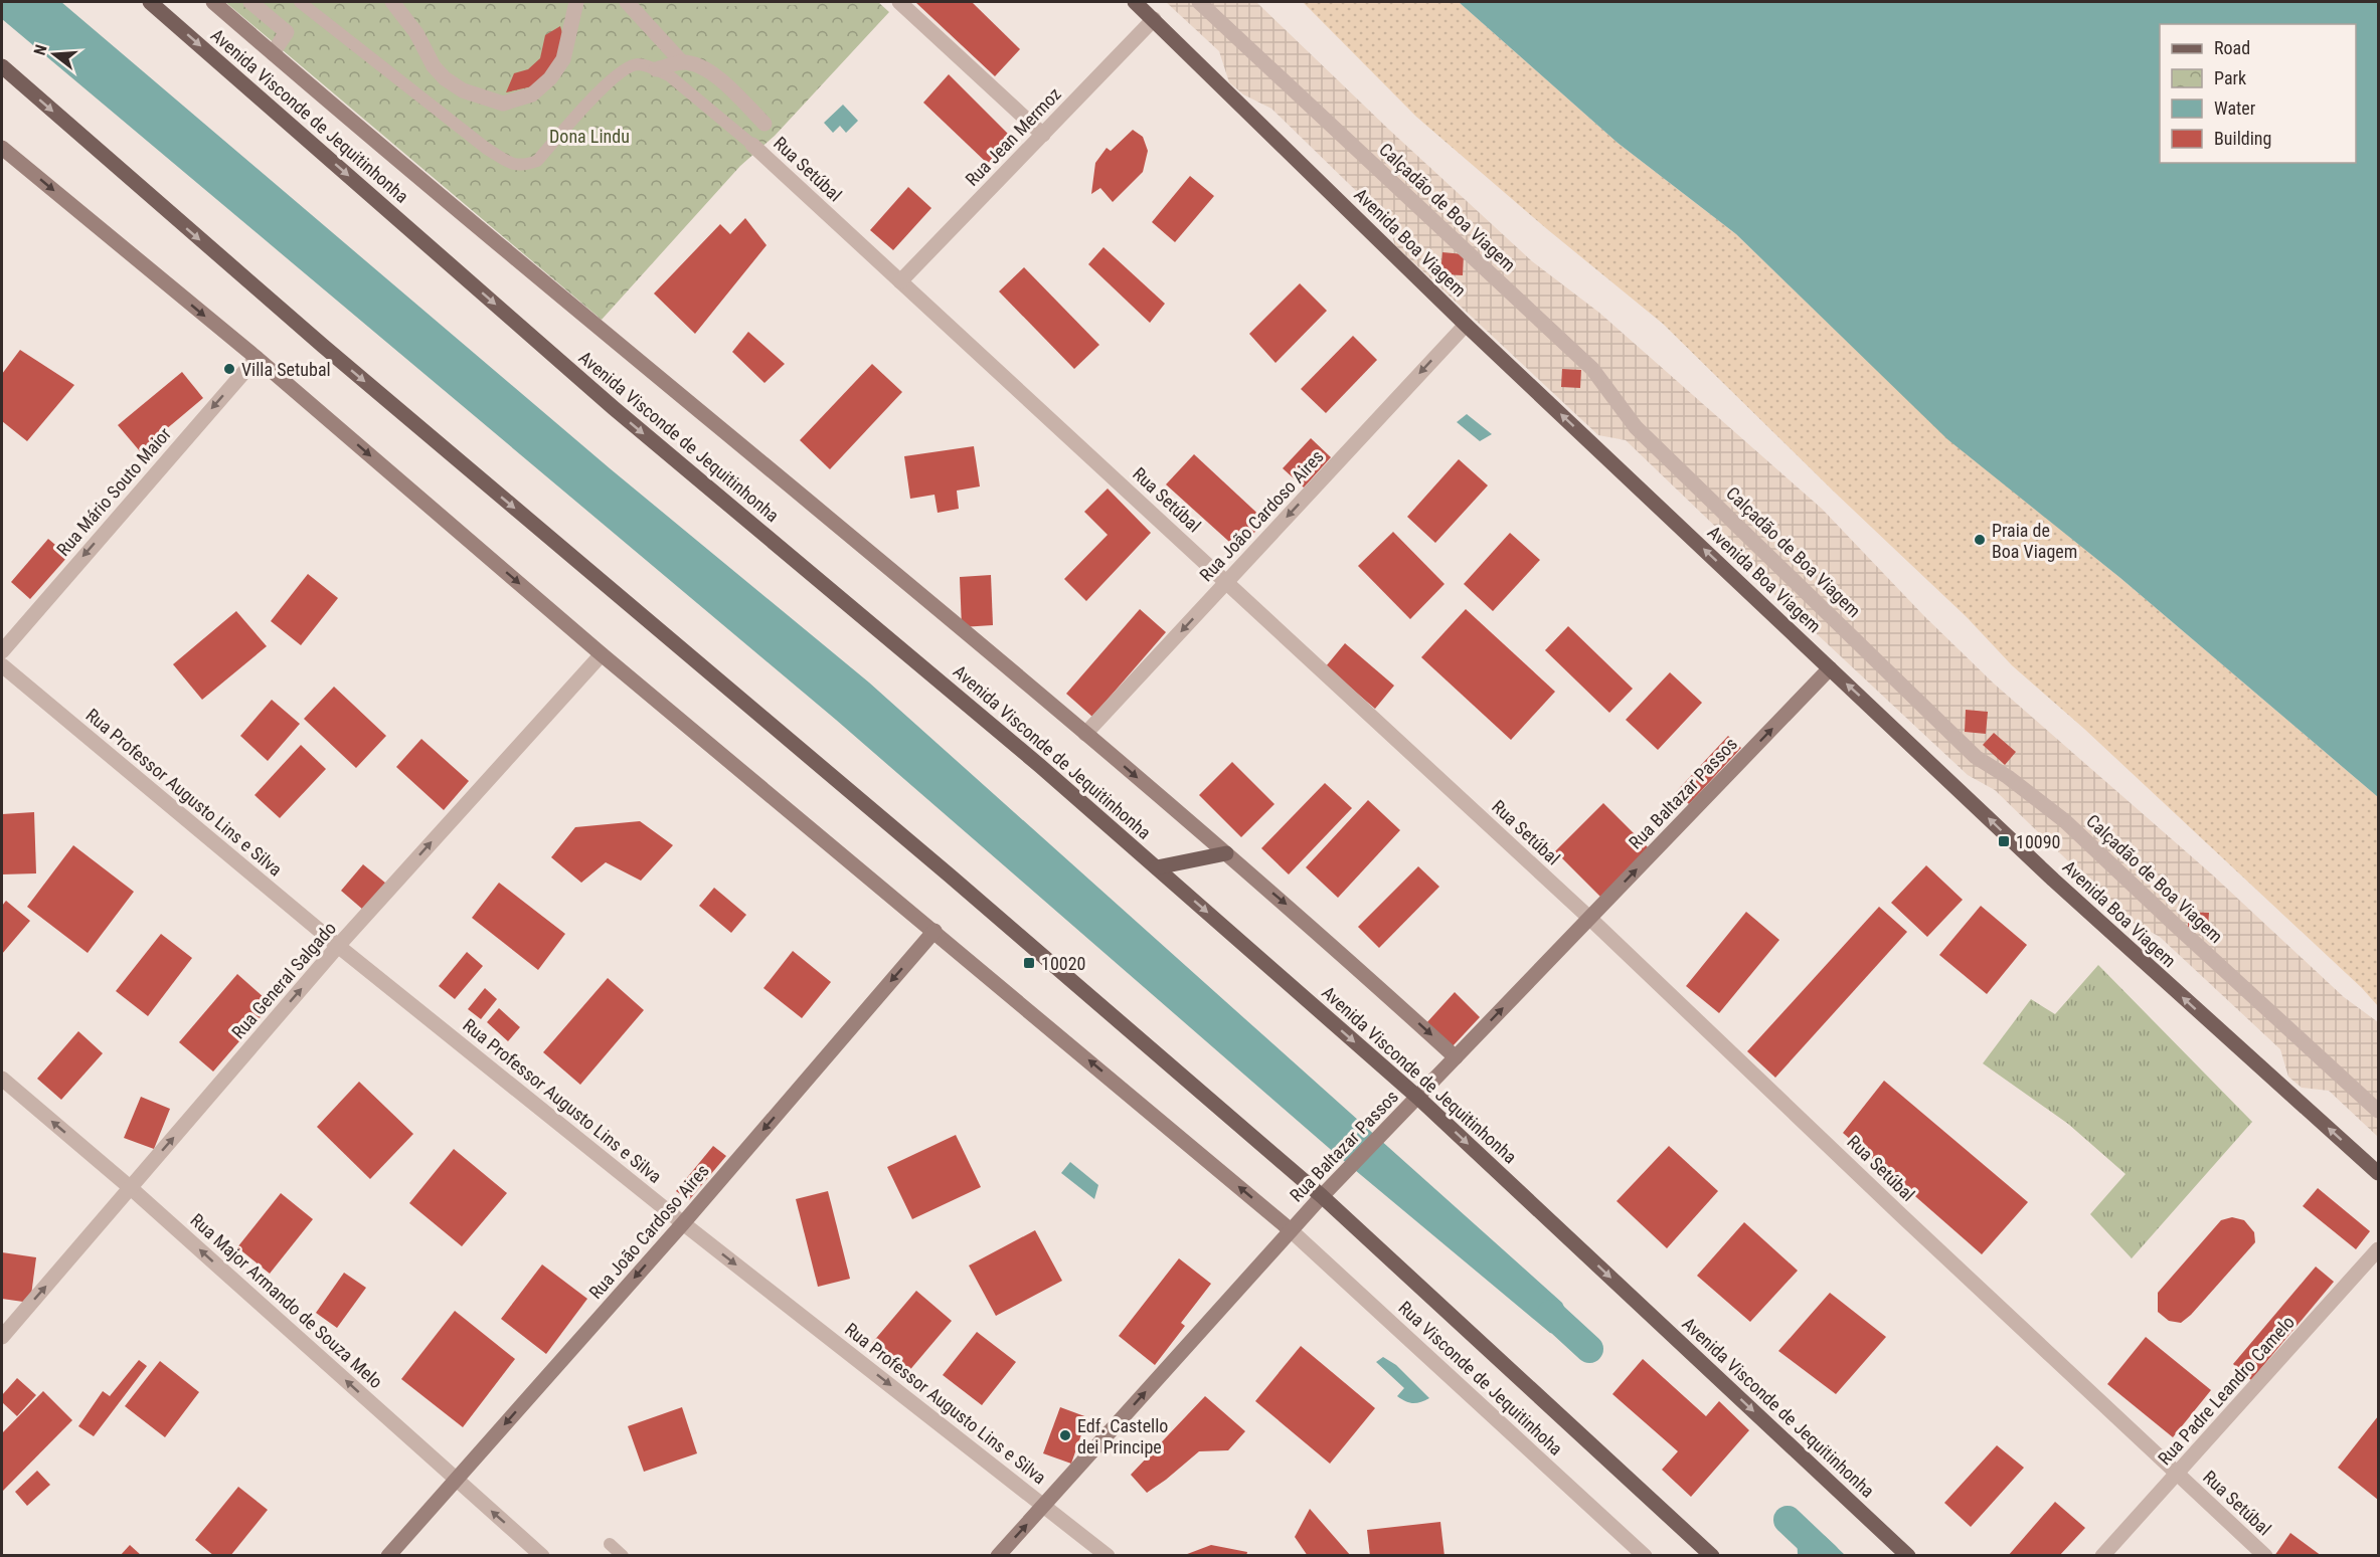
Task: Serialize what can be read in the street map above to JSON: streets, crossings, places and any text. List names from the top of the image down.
{
  "streets": {
    "main road": ["Avenida Visconde de Jequitinhonha", "Avenida Boa Viagem"],
    "street": [
      "Rua Jean Mermoz",
      "Rua Setúbal",
      "Calçadão de Boa Viagem",
      "Rua Mário Souto Maior",
      "Rua João Cardoso Aires",
      "Rua Professor Augusto Lins e Silva",
      "Rua Baltazar Passos",
      "Rua General Salgado",
      "Rua Major Armando de Souza Melo",
      "Rua Visconde de Jequitinhoha",
      "Rua Padre Leandro Camelo"
    ]
  },
  "crossings": [
    ["Avenida Visconde de Jequitinhonha", "Rua João Cardoso Aires"],
    ["Avenida Visconde de Jequitinhonha", "Rua Baltazar Passos"],
    ["Rua Jean Mermoz", "Rua Setúbal"],
    ["Rua Jean Mermoz", "Avenida Boa Viagem"],
    ["Rua Setúbal", "Rua João Cardoso Aires"],
    ["Rua Setúbal", "Rua Baltazar Passos"],
    ["Rua Setúbal", "Rua Padre Leandro Camelo"],
    ["Avenida Boa Viagem", "Rua João Cardoso Aires"],
    ["Avenida Boa Viagem", "Rua Baltazar Passos"],
    ["Rua João Cardoso Aires", "Rua Professor Augusto Lins e Silva"],
    ["Rua João Cardoso Aires", "Rua Major Armando de Souza Melo"],
    ["Rua Professor Augusto Lins e Silva", "Rua Baltazar Passos"],
    ["Rua Professor Augusto Lins e Silva", "Rua General Salgado"],
    ["Rua Baltazar Passos", "Rua Visconde de Jequitinhoha"],
    ["Rua General Salgado", "Rua Major Armando de Souza Melo"]
  ],
  "one_way": [
    "Avenida Visconde de Jequitinhonha",
    "Avenida Boa Viagem",
    "Rua Mário Souto Maior",
    "Rua João Cardoso Aires",
    "Rua Baltazar Passos",
    "Rua General Salgado",
    "Rua Major Armando de Souza Melo"
  ],
  "parks": ["Dona Lindu"],
  "places": {
    "other": ["Villa Setubal", "Praia de Boa Viagem", "Edf. Castello dei Principe"],
    "transit": ["10090", "10020"]
  },
  "legend": [
    "Road",
    "Park",
    "Water",
    "Building"
  ],
  "north": "left"
}
